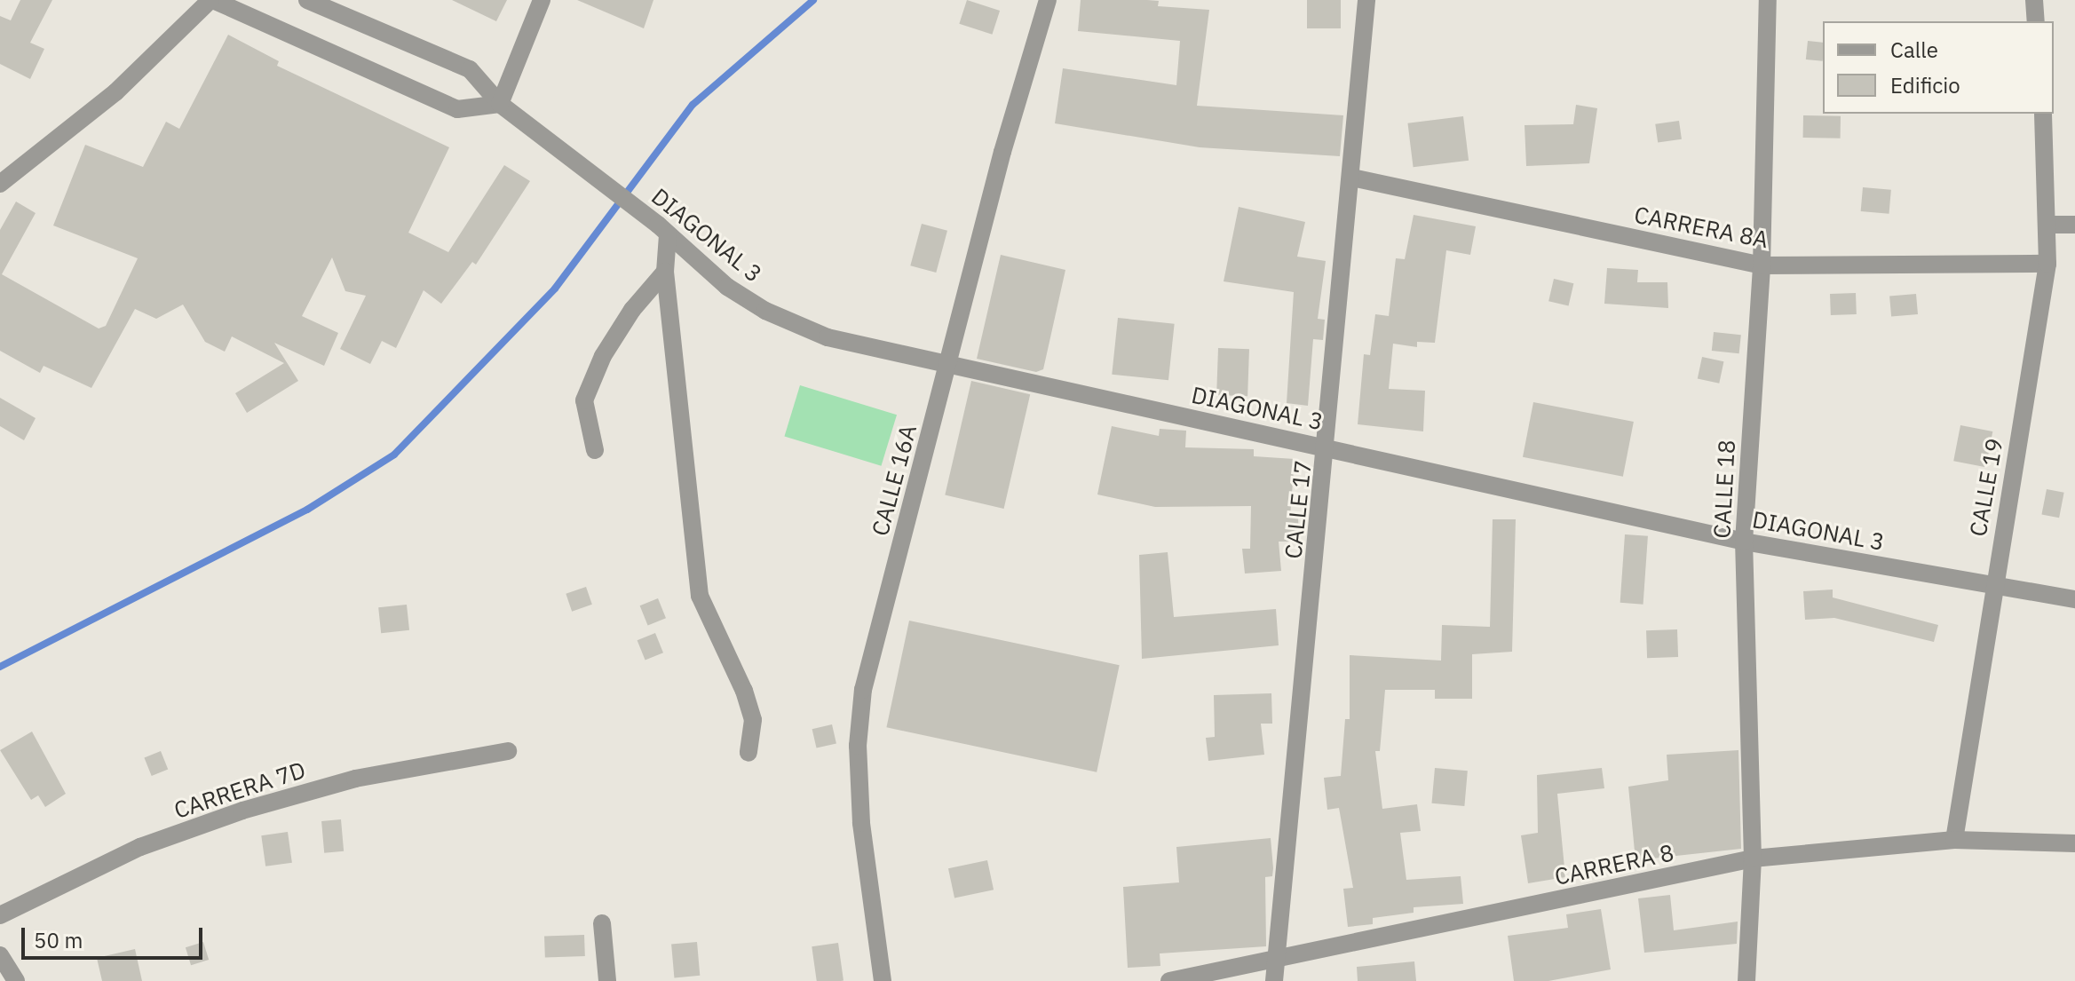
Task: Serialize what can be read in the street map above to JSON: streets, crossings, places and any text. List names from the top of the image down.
{
  "streets": {
    "street": [
      "CARRERA 8A",
      "DIAGONAL 3",
      "CALLE 16A",
      "CALLE 19",
      "CALLE 18",
      "CALLE 17",
      "CARRERA 7D",
      "CARRERA 8"
    ]
  },
  "crossings": [
    ["CARRERA 8A", "CALLE 19"],
    ["CARRERA 8A", "CALLE 18"],
    ["CARRERA 8A", "CALLE 17"],
    ["DIAGONAL 3", "CALLE 16A"],
    ["DIAGONAL 3", "CALLE 19"],
    ["DIAGONAL 3", "CALLE 18"],
    ["DIAGONAL 3", "CALLE 17"],
    ["CALLE 19", "CARRERA 8"],
    ["CALLE 18", "CARRERA 8"],
    ["CALLE 17", "CARRERA 8"]
  ],
  "legend": ["Calle", "Edificio"],
  "scale_bar": "50 m"
}
